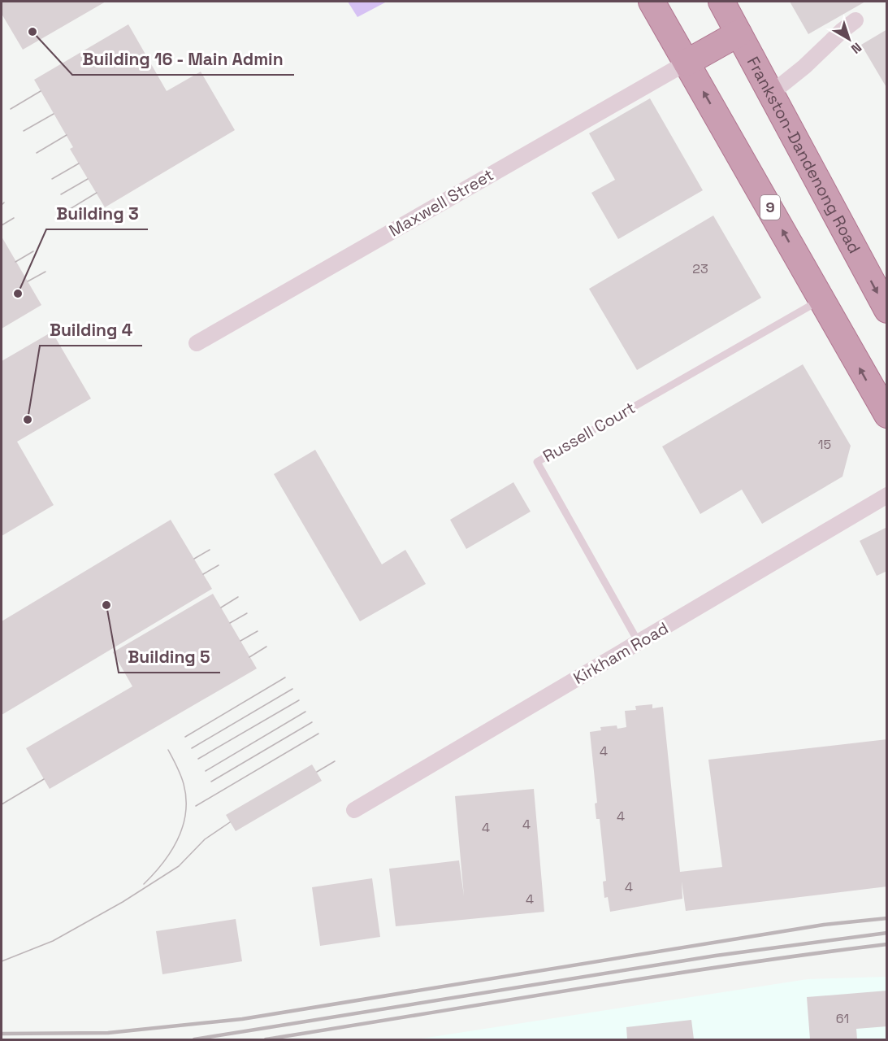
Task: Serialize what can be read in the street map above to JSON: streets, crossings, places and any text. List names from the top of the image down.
{
  "streets": {
    "highway": ["Frankston-Dandenong Road", "9"],
    "street": ["Maxwell Street", "Kirkham Road"],
    "lane": ["Russell Court"]
  },
  "crossings": [
    ["Maxwell Street", "9"],
    ["9", "Russell Court"],
    ["Russell Court", "Kirkham Road"]
  ],
  "places": [
    "Building 16 - Main Admin",
    "Building 3",
    "Building 4",
    "Building 5"
  ],
  "house_numbers": [
    "23",
    "15",
    "4",
    "4",
    "4",
    "4",
    "4",
    "4",
    "61"
  ],
  "north": "bottom right"
}
